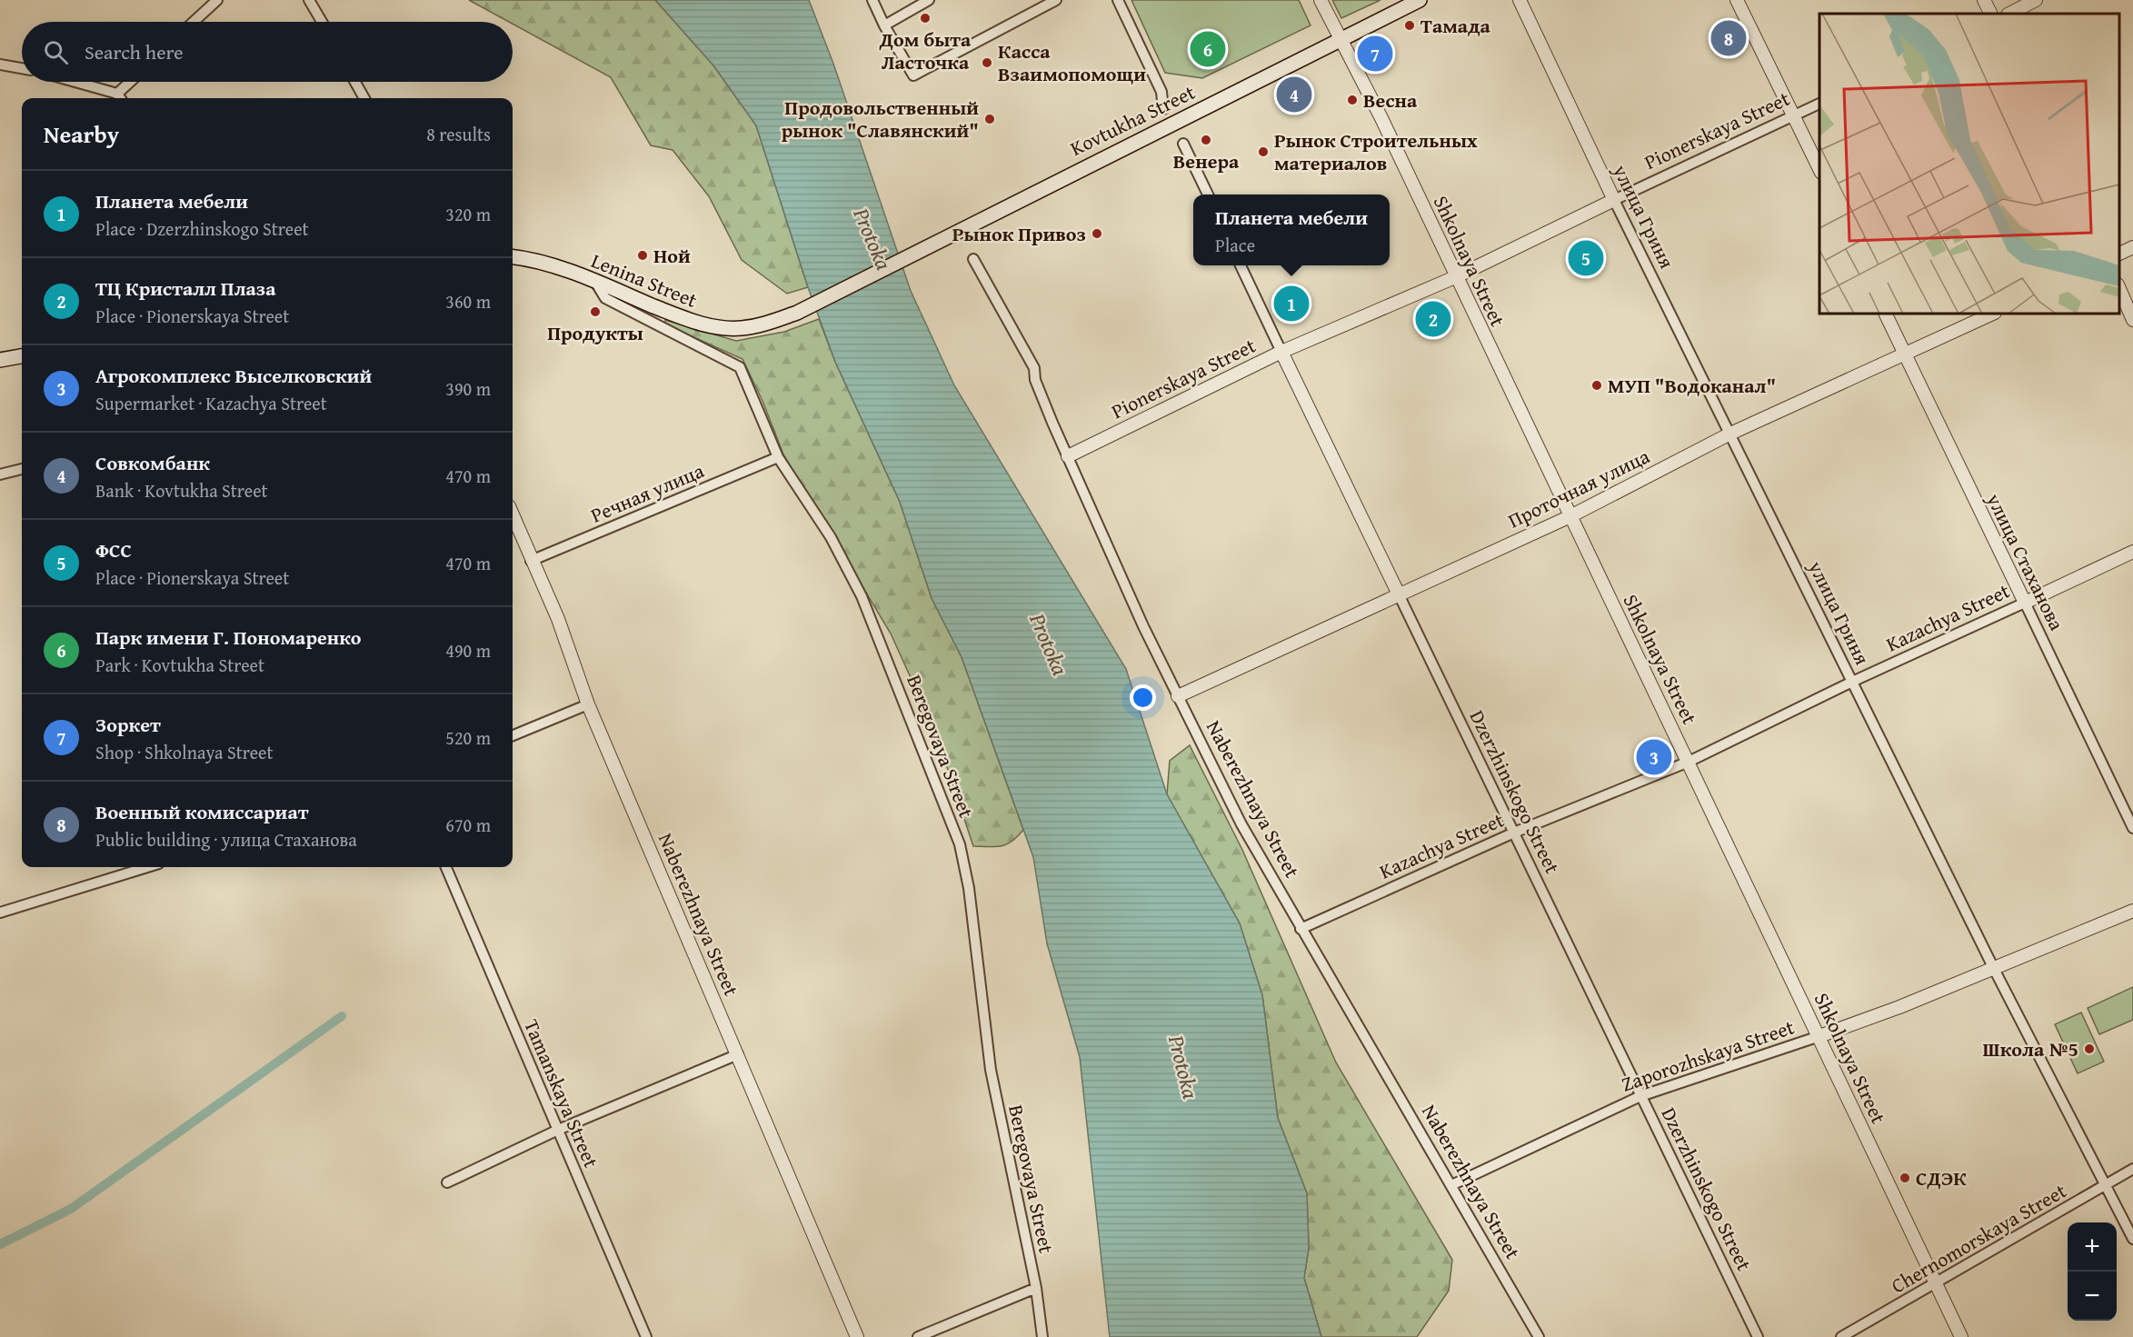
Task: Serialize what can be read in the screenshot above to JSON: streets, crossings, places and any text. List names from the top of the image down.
{
  "streets": {
    "main road": ["Kovtukha Street", "Lenina Street"],
    "street": [
      "Pionerskaya Street",
      "улица Гриня",
      "Shkolnaya Street",
      "Проточная улица",
      "Речная улица",
      "улица Стаханова",
      "Kazachya Street",
      "Beregovaya Street",
      "Dzerzhinskogo Street",
      "Naberezhnaya Street",
      "Zaporozhskaya Street",
      "Tamanskaya Street",
      "Chernomorskaya Street"
    ]
  },
  "crossings": [
    ["Kovtukha Street", "Shkolnaya Street"],
    ["Kovtukha Street", "Lenina Street"],
    ["Pionerskaya Street", "улица Гриня"],
    ["Pionerskaya Street", "Shkolnaya Street"],
    ["Pionerskaya Street", "Dzerzhinskogo Street"],
    ["Pionerskaya Street", "Naberezhnaya Street"],
    ["улица Гриня", "Проточная улица"],
    ["улица Гриня", "Kazachya Street"],
    ["улица Гриня", "Zaporozhskaya Street"],
    ["улица Гриня", "Chernomorskaya Street"],
    ["Shkolnaya Street", "Проточная улица"],
    ["Shkolnaya Street", "Kazachya Street"],
    ["Shkolnaya Street", "Zaporozhskaya Street"],
    ["Shkolnaya Street", "Chernomorskaya Street"],
    ["Lenina Street", "Beregovaya Street"],
    ["Проточная улица", "улица Стаханова"],
    ["Проточная улица", "Dzerzhinskogo Street"],
    ["Проточная улица", "Naberezhnaya Street"],
    ["Речная улица", "Beregovaya Street"],
    ["Речная улица", "Naberezhnaya Street"],
    ["улица Стаханова", "Kazachya Street"],
    ["Kazachya Street", "Dzerzhinskogo Street"],
    ["Kazachya Street", "Naberezhnaya Street"],
    ["Dzerzhinskogo Street", "Zaporozhskaya Street"],
    ["Naberezhnaya Street", "Zaporozhskaya Street"]
  ],
  "water": ["Protoka"],
  "places": [
    "Дом быта Ласточка",
    "Тамада",
    "Касса Взаимопомощи",
    "Весна",
    "Продовольственный рынок \"Славянский\"",
    "Венера",
    "Рынок Строительных материалов",
    "Рынок Привоз",
    "Ной",
    "Продукты",
    "МУП \"Водоканал\"",
    "Школа №5",
    "СДЭК"
  ],
  "page": {
    "pins": [
      "8",
      "6",
      "7",
      "4",
      "5",
      "1",
      "2",
      "3"
    ],
    "search": "Search here",
    "heading": ["Nearby", "8 results"],
    "list": [
      {
        "mark": "1",
        "name": "Планета мебели",
        "note": "Place · Dzerzhinskogo Street",
        "value": "320 m"
      },
      {
        "mark": "2",
        "name": "ТЦ Кристалл Плаза",
        "note": "Place · Pionerskaya Street",
        "value": "360 m"
      },
      {
        "mark": "3",
        "name": "Агрокомплекс Выселковский",
        "note": "Supermarket · Kazachya Street",
        "value": "390 m"
      },
      {
        "mark": "4",
        "name": "Совкомбанк",
        "note": "Bank · Kovtukha Street",
        "value": "470 m"
      },
      {
        "mark": "5",
        "name": "ФСС",
        "note": "Place · Pionerskaya Street",
        "value": "470 m"
      },
      {
        "mark": "6",
        "name": "Парк имени Г. Пономаренко",
        "note": "Park · Kovtukha Street",
        "value": "490 m"
      },
      {
        "mark": "7",
        "name": "Зоркет",
        "note": "Shop · Shkolnaya Street",
        "value": "520 m"
      },
      {
        "mark": "8",
        "name": "Военный комиссариат",
        "note": "Public building · улица Стаханова",
        "value": "670 m"
      }
    ],
    "popup": ["Планета мебели", "Place"],
    "map_buttons": ["+", "−"]
  }
}
